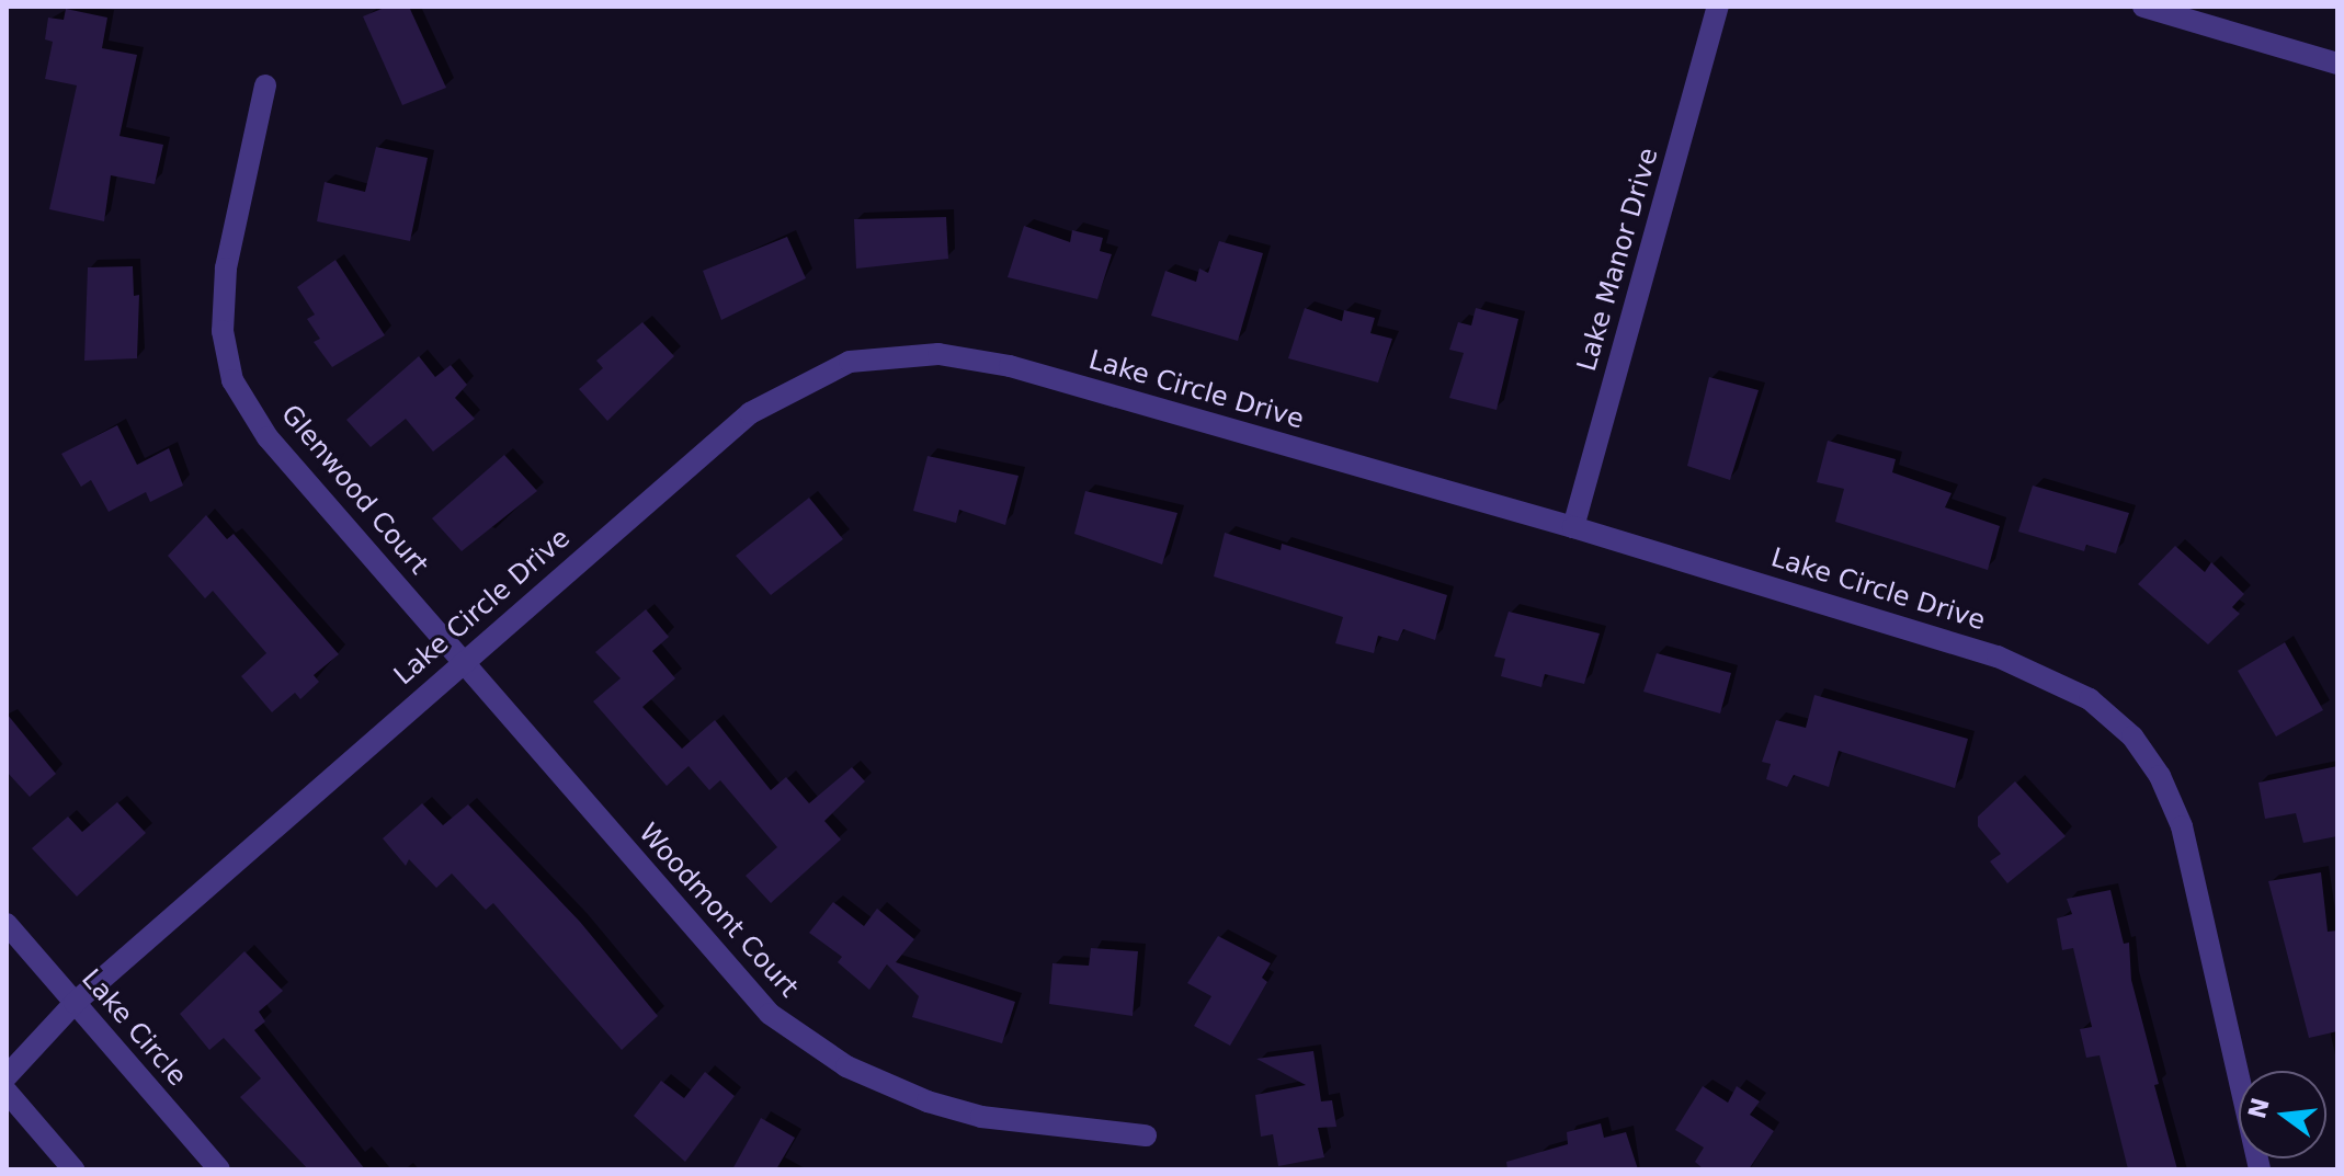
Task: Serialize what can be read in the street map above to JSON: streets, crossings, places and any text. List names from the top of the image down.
{
  "streets": {
    "street": [
      "Lake Manor Drive",
      "Lake Circle Drive",
      "Glenwood Court",
      "Woodmont Court",
      "Lake Circle"
    ]
  },
  "crossings": [
    ["Lake Manor Drive", "Lake Circle Drive"],
    ["Lake Circle Drive", "Glenwood Court"],
    ["Lake Circle Drive", "Woodmont Court"],
    ["Lake Circle Drive", "Lake Circle"],
    ["Glenwood Court", "Woodmont Court"]
  ],
  "north": "left"
}
